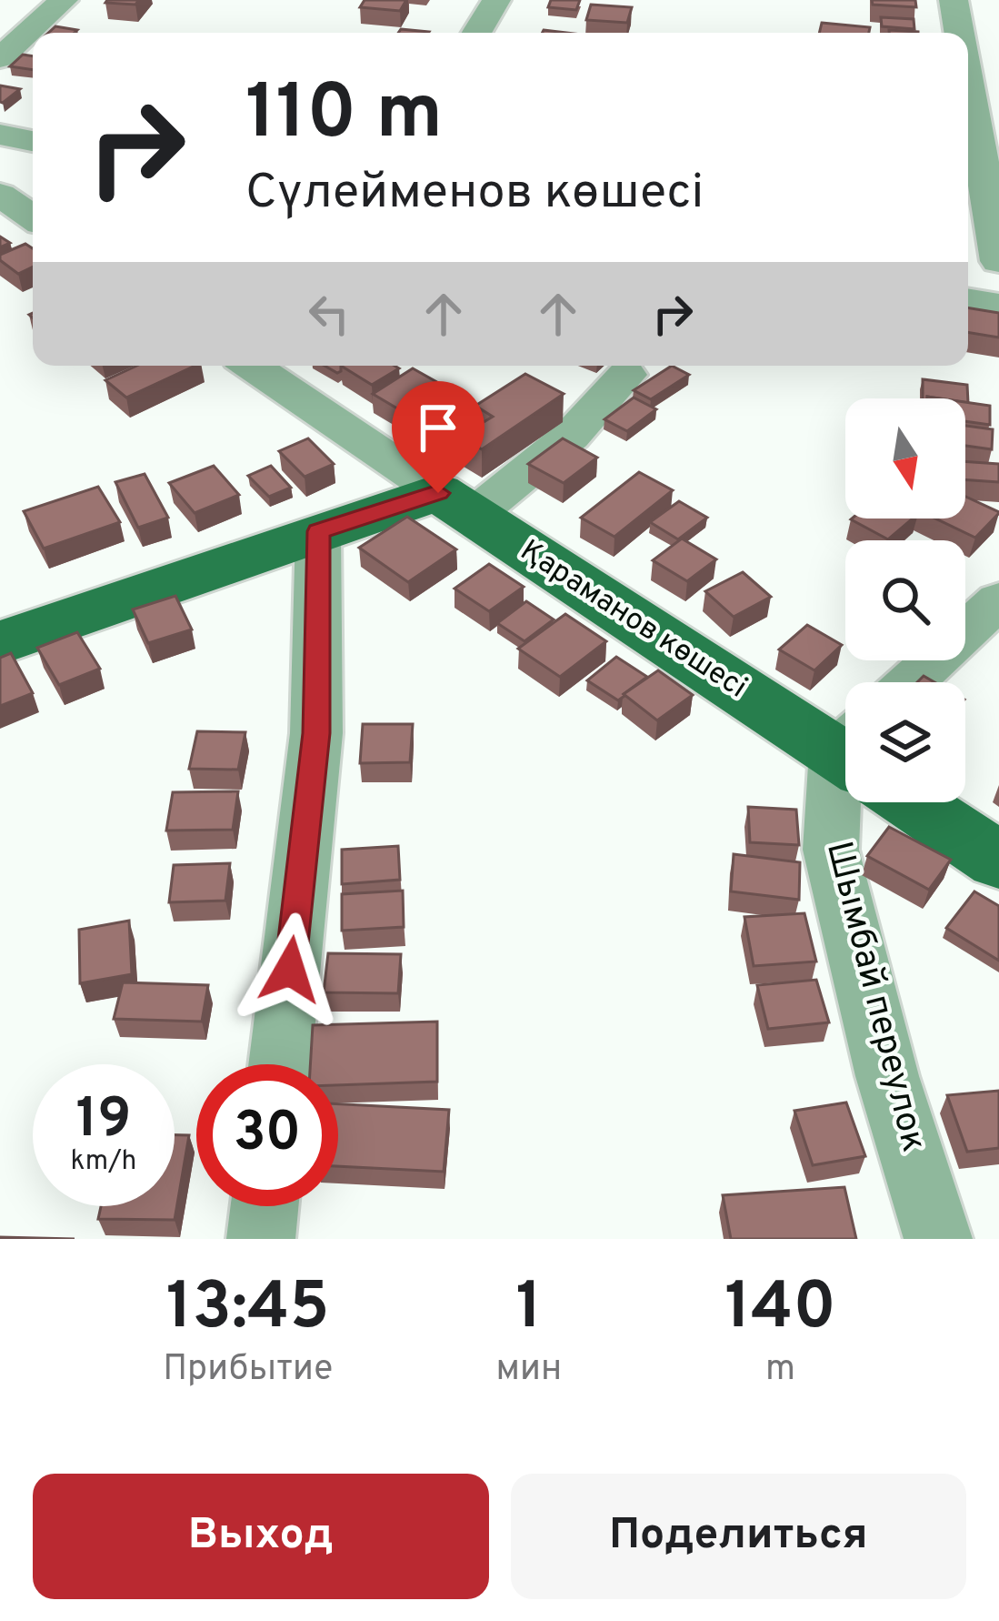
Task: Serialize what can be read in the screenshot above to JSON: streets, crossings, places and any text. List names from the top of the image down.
{
  "streets": {
    "main road": ["Қараманов көшесі"],
    "street": ["Шымбай переулок"]
  },
  "north": "bottom",
  "page": {
    "turn": ["110 m", "Сүлейменов көшесі"],
    "speed": "19 km/h",
    "limit": "30",
    "eta": [
      "13:45",
      "Прибытие",
      "1",
      "мин",
      "140",
      "m"
    ],
    "buttons": ["Выход", "Поделиться"]
  }
}
